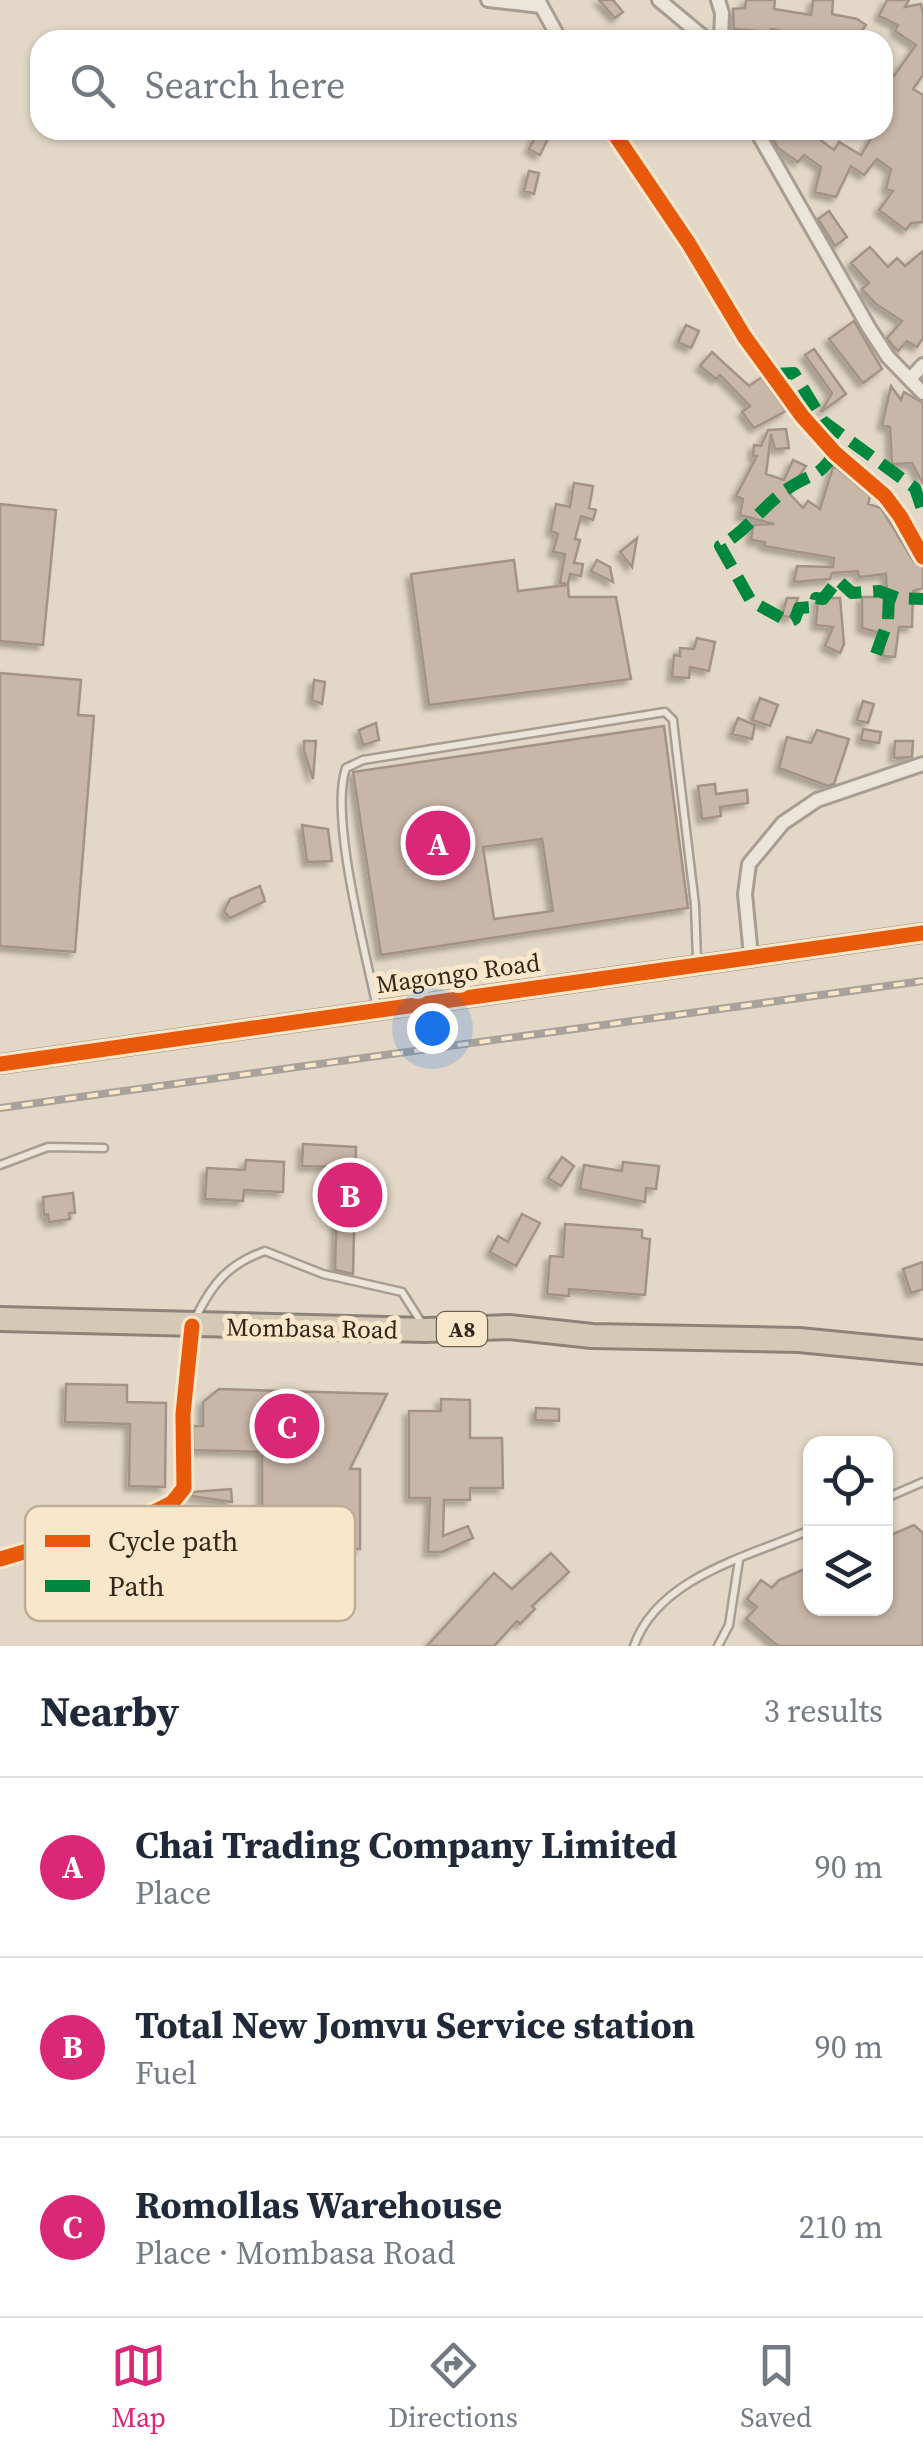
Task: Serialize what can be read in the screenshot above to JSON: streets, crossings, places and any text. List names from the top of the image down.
{
  "streets": {
    "highway": ["Mombasa Road", "A8"],
    "street": ["Magongo Road"]
  },
  "legend": ["Cycle path", "Path"],
  "page": {
    "search": "Search here",
    "pins": ["A", "B", "C"],
    "heading": ["Nearby", "3 results"],
    "list": [
      {
        "mark": "A",
        "name": "Chai Trading Company Limited",
        "note": "Place",
        "value": "90 m"
      },
      {
        "mark": "B",
        "name": "Total New Jomvu Service station",
        "note": "Fuel",
        "value": "90 m"
      },
      {
        "mark": "C",
        "name": "Romollas Warehouse",
        "note": "Place · Mombasa Road",
        "value": "210 m"
      }
    ],
    "nav": ["Map", "Directions", "Saved"]
  }
}
